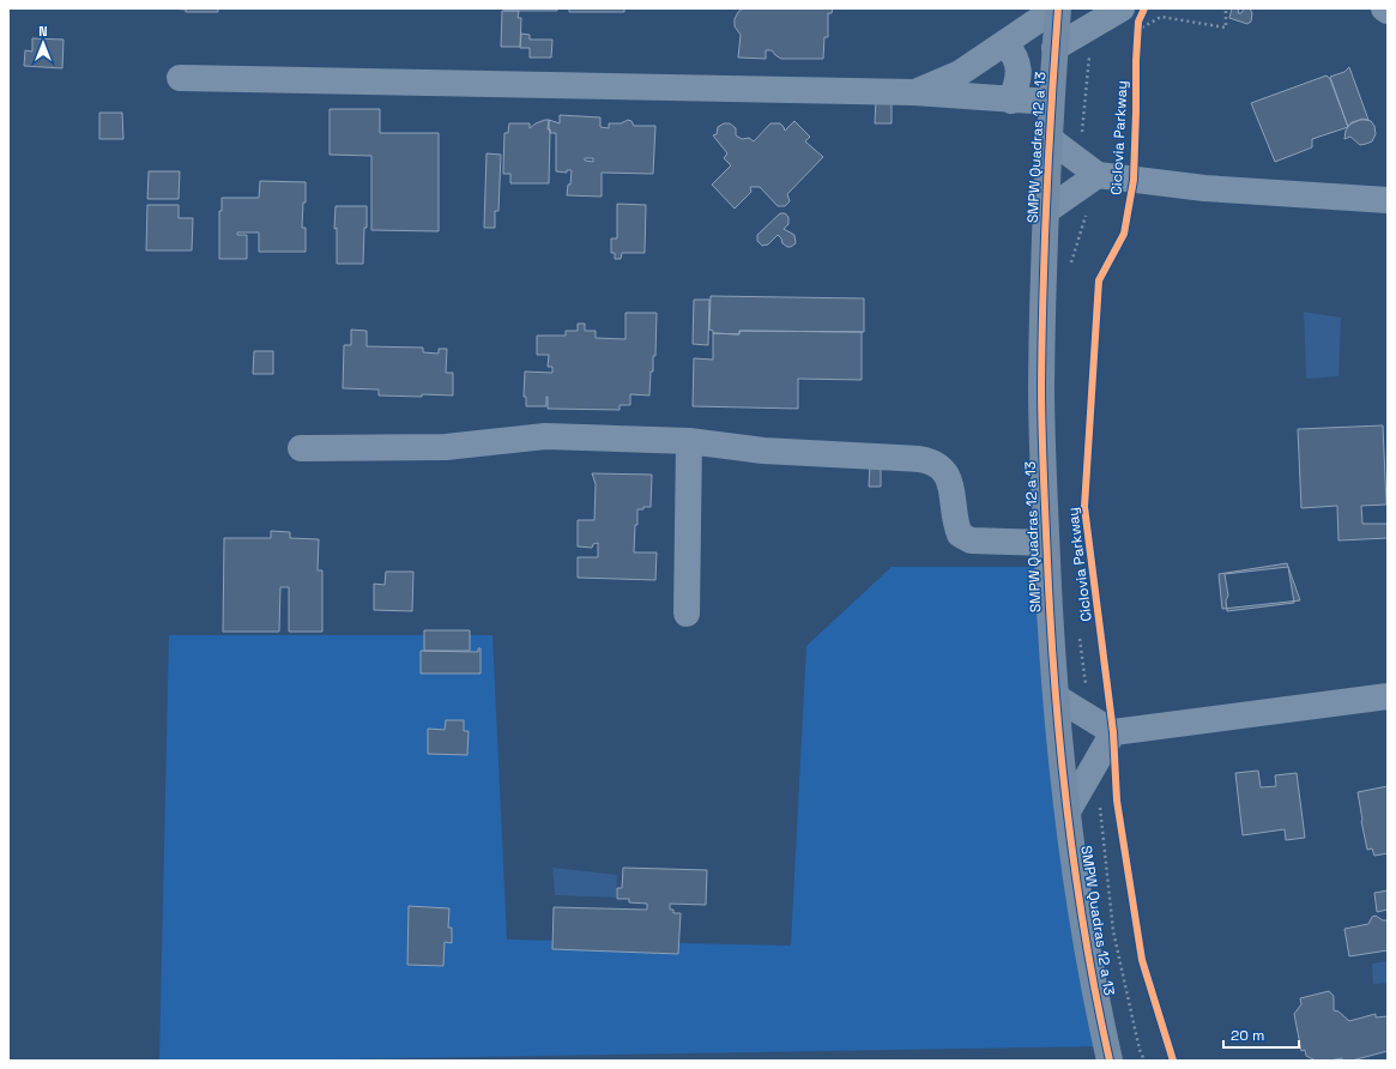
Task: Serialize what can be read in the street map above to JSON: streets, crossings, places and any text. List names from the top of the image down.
{
  "streets": {
    "street": ["SMPW Quadras 12 a 13"],
    "cycle path": ["Ciclovia Parkway"]
  },
  "scale_bar": "20 m",
  "north": "top"
}
